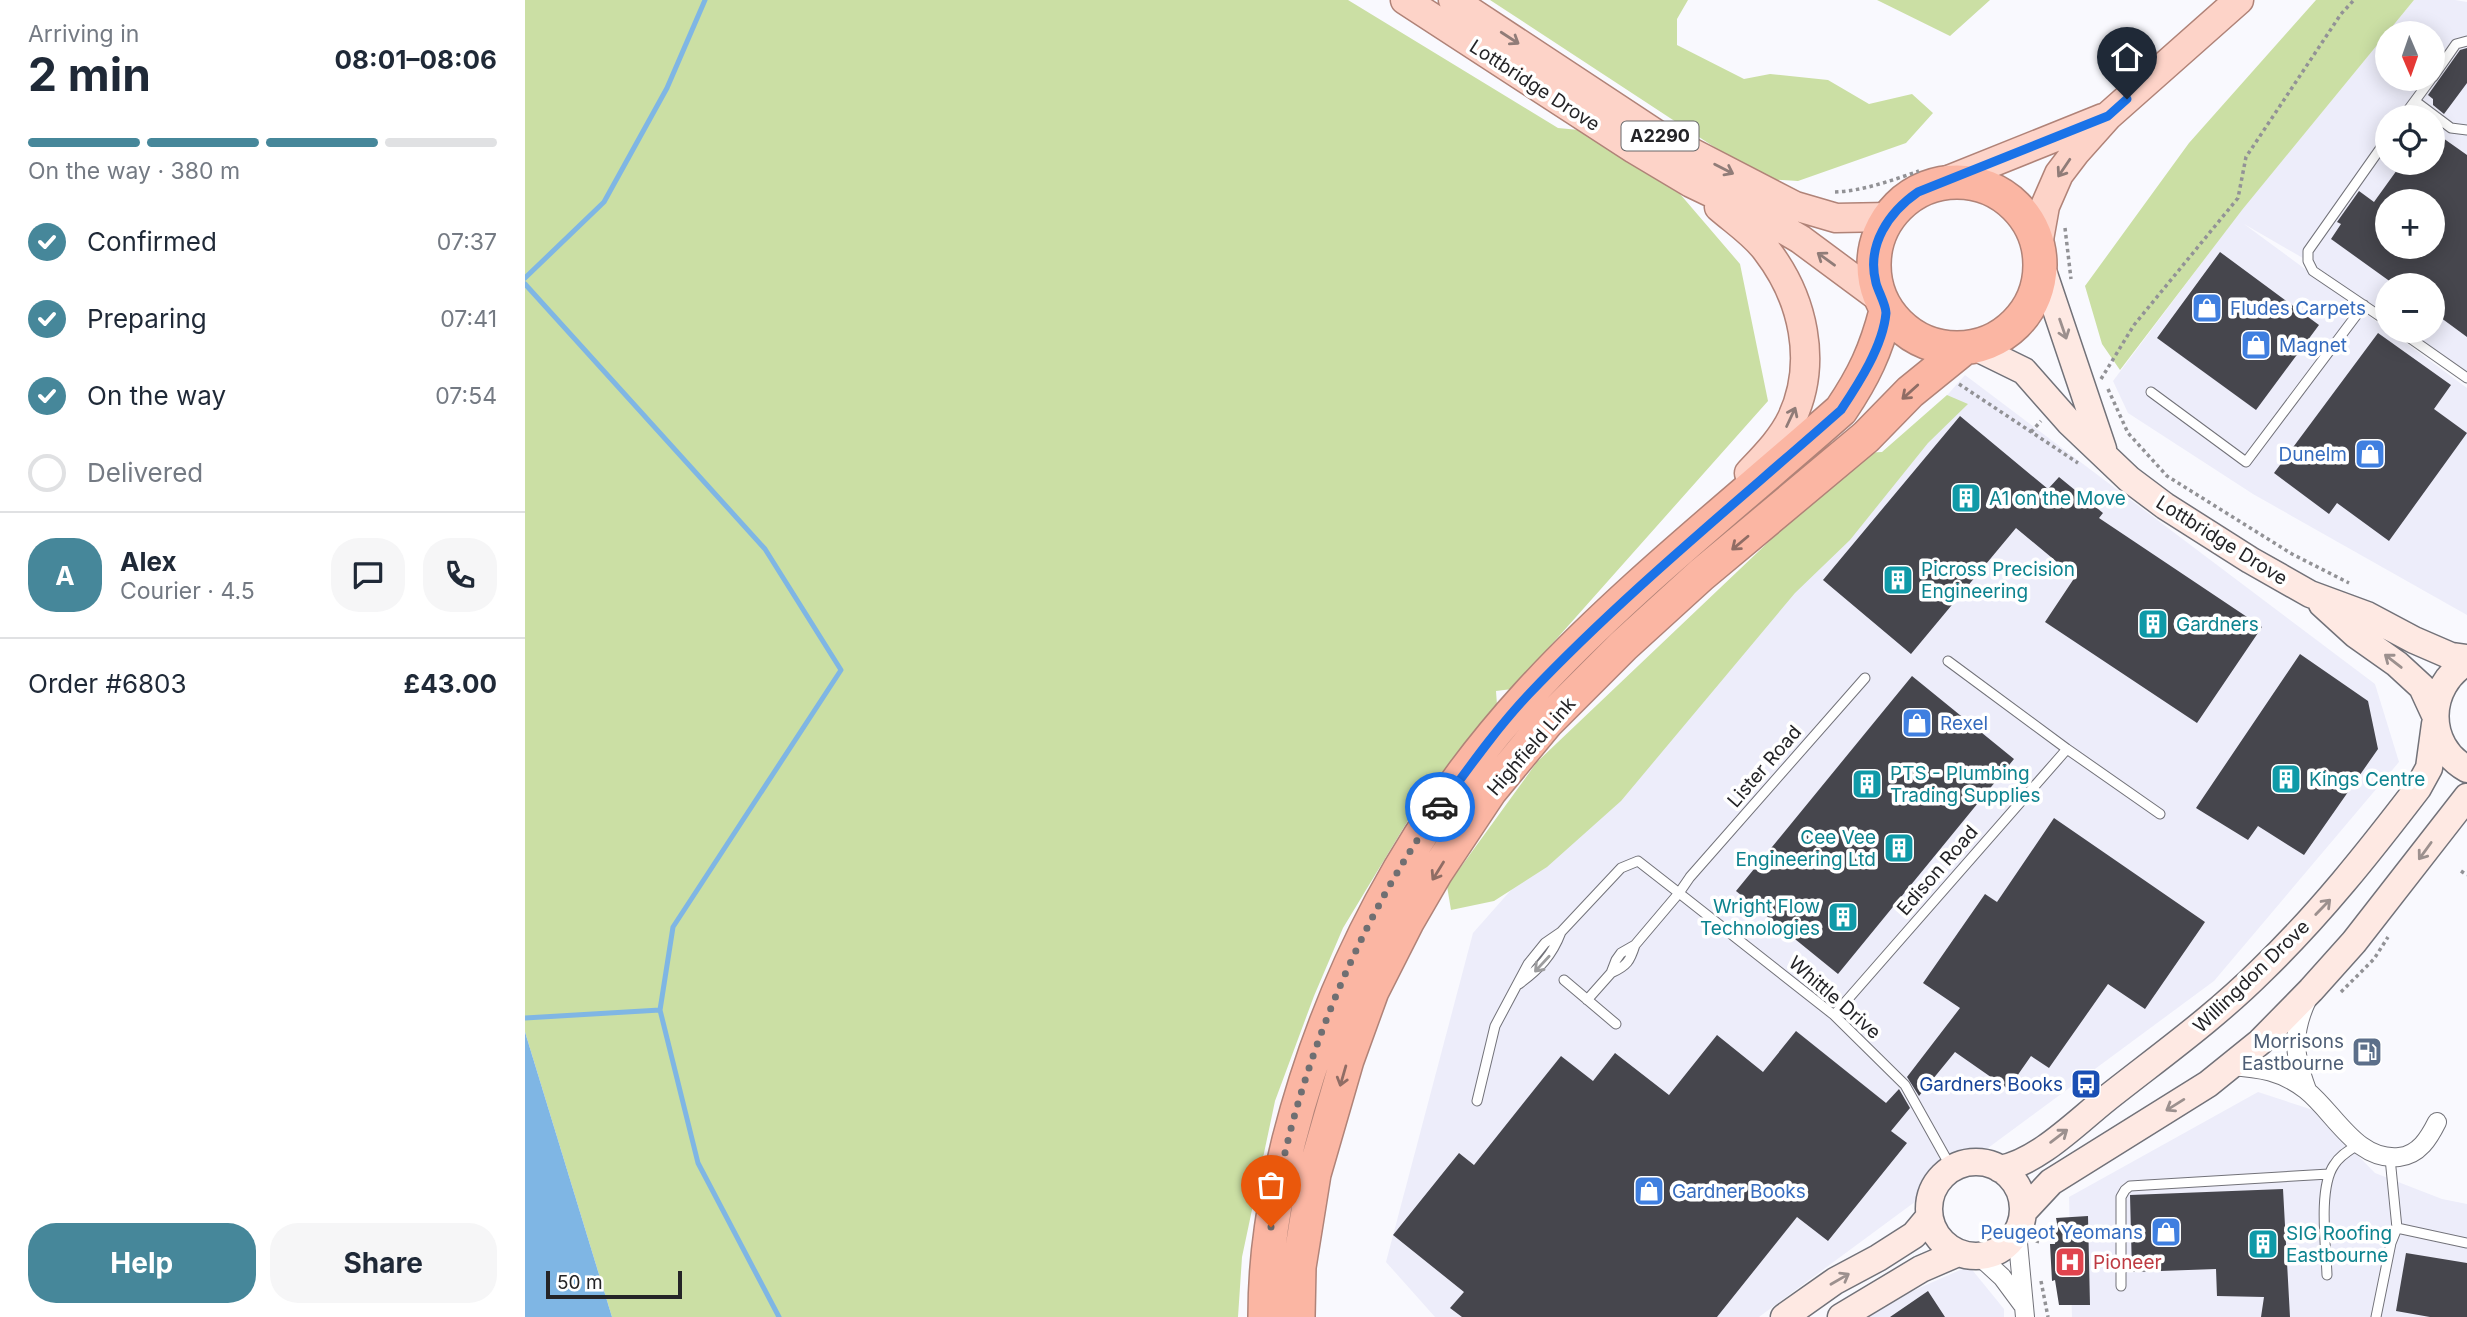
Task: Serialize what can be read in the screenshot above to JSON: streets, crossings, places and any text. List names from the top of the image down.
{
  "streets": {
    "highway": ["Highfield Link"],
    "main road": ["Lottbridge Drove", "A2290"],
    "street": ["Willingdon Drove"],
    "lane": ["Lister Road", "Edison Road", "Whittle Drive"]
  },
  "crossings": [
    ["Lottbridge Drove", "Highfield Link"],
    ["Lottbridge Drove", "Willingdon Drove"],
    ["Lister Road", "Whittle Drive"],
    ["Edison Road", "Whittle Drive"],
    ["Willingdon Drove", "Whittle Drive"]
  ],
  "places": {
    "shop": [
      "Fludes Carpets",
      "Magnet",
      "Dunelm",
      "Rexel",
      "Gardner Books",
      "Peugeot Yeomans"
    ],
    "building": [
      "A1 on the Move",
      "Picross Precision Engineering",
      "Gardners",
      "Kings Centre",
      "PTS - Plumbing Trading Supplies",
      "Cee Vee Engineering Ltd",
      "Wright Flow Technologies",
      "SIG Roofing Eastbourne"
    ],
    "fuel station": ["Morrisons Eastbourne"],
    "bus stop": ["Gardners Books"],
    "hospital": ["Pioneer"]
  },
  "scale_bar": "50 m",
  "north": "bottom",
  "page": {
    "heading": ["2 min", "Arriving in", "08:01–08:06"],
    "panel": [
      "Alex",
      "Courier · 4.5",
      "Order #6803",
      "£43.00"
    ],
    "map_buttons": ["+", "−"],
    "bar": "On the way · 380 m",
    "list": [
      ["Confirmed", "07:37"],
      ["Preparing", "07:41"],
      ["On the way", "07:54"],
      "Delivered"
    ],
    "round": "A",
    "buttons": ["Help", "Share"],
    "scale": "50 m"
  }
}
